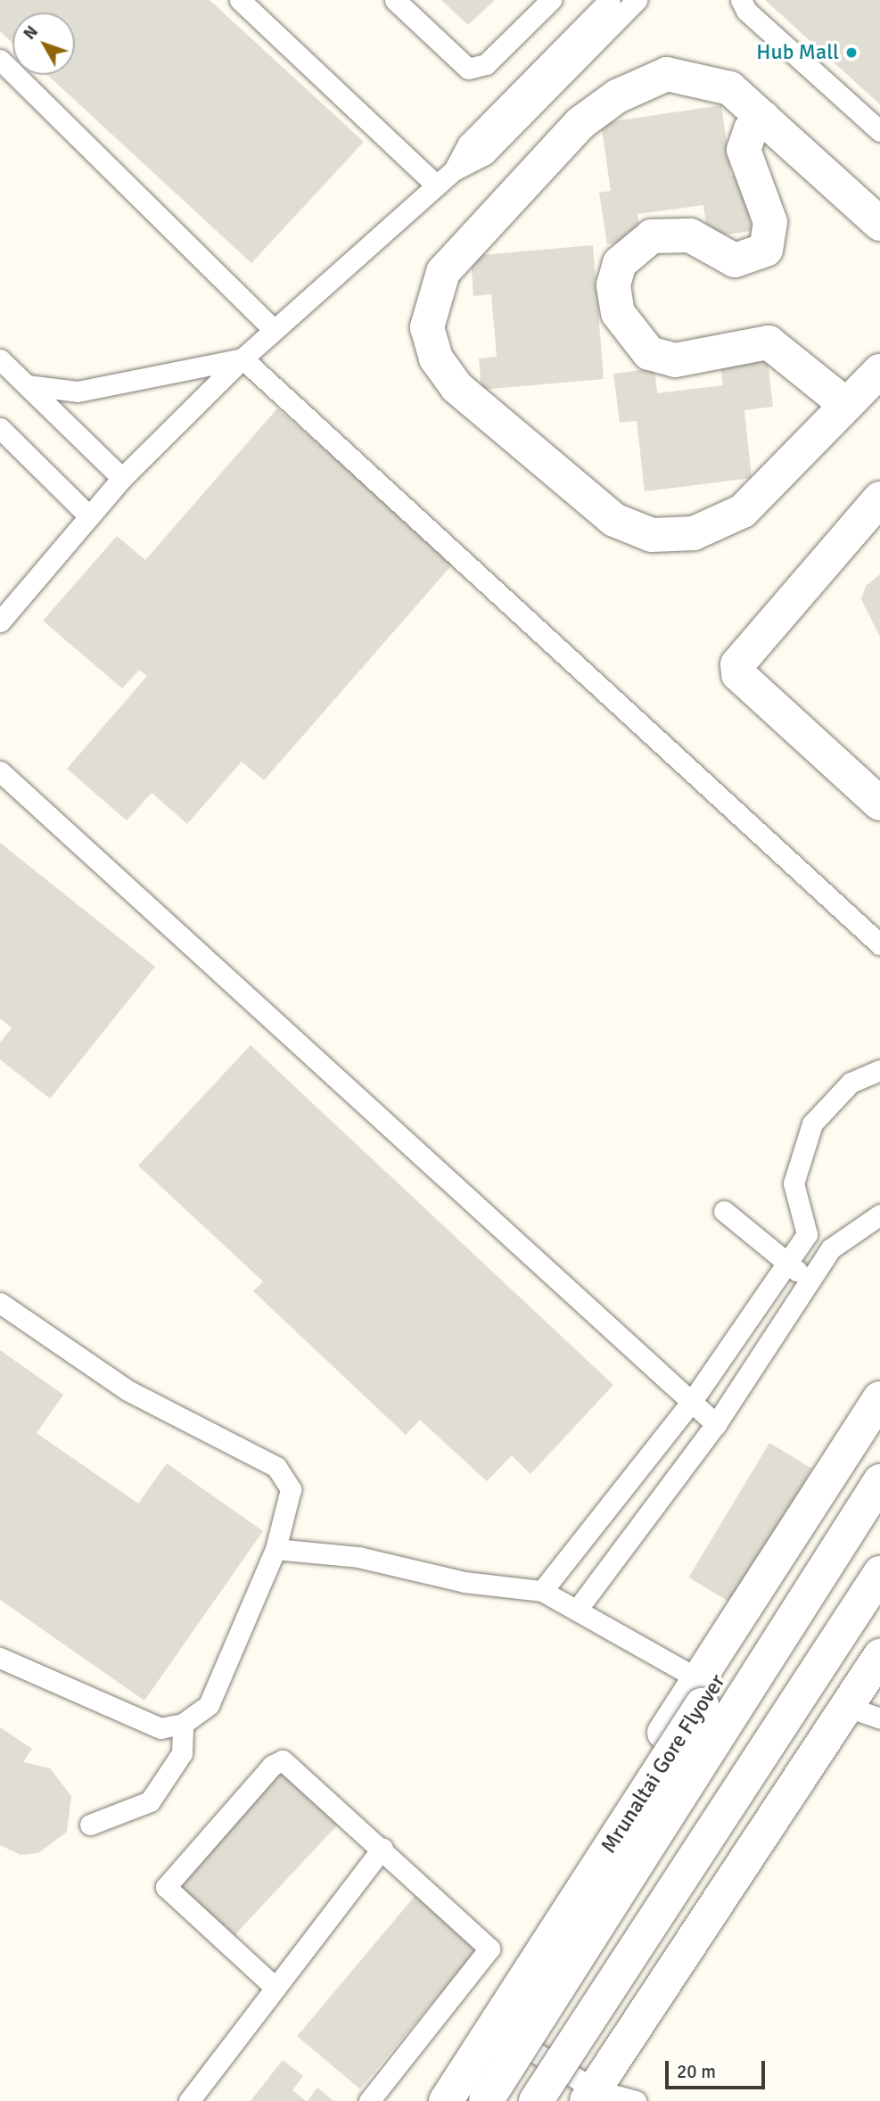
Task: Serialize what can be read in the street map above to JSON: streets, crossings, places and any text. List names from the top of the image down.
{
  "streets": {
    "street": ["Mrunaltai Gore Flyover"]
  },
  "places": ["Hub Mall"],
  "scale_bar": "20 m",
  "north": "top left"
}
